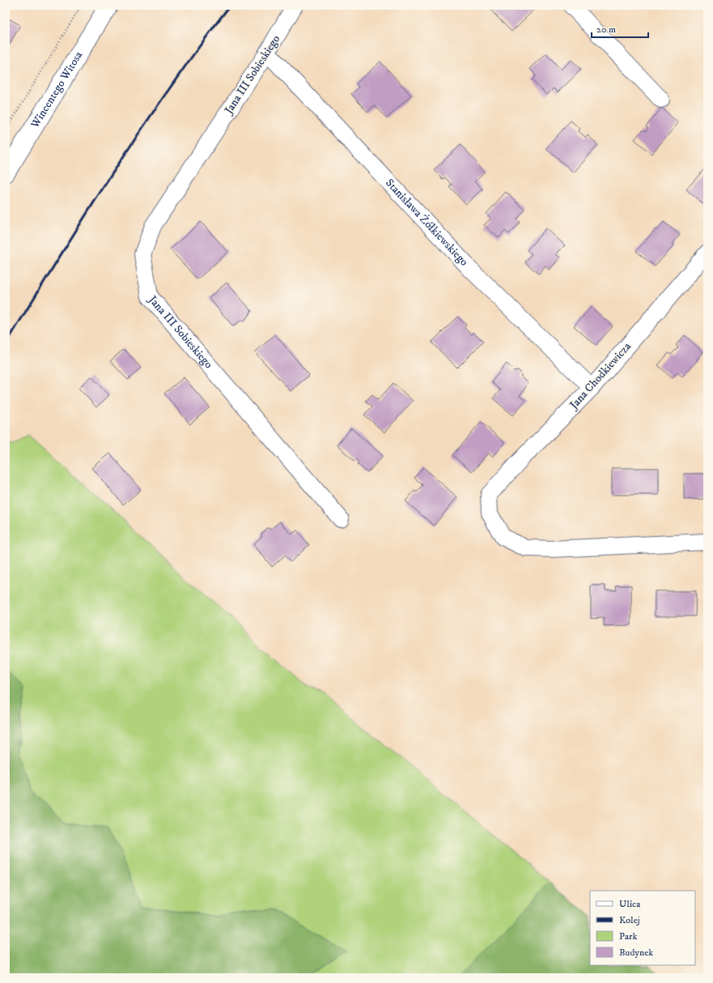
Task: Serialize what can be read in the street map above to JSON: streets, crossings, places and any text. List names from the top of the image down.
{
  "streets": {
    "street": [
      "Jana III Sobieskiego",
      "Wincentego Witosa",
      "Stanisława Żółkiewskiego",
      "Jana Chodkiewicza"
    ]
  },
  "crossings": [
    ["Jana III Sobieskiego", "Stanisława Żółkiewskiego"],
    ["Stanisława Żółkiewskiego", "Jana Chodkiewicza"]
  ],
  "legend": [
    "Ulica",
    "Kolej",
    "Park",
    "Budynek"
  ],
  "scale_bar": "20 m"
}
